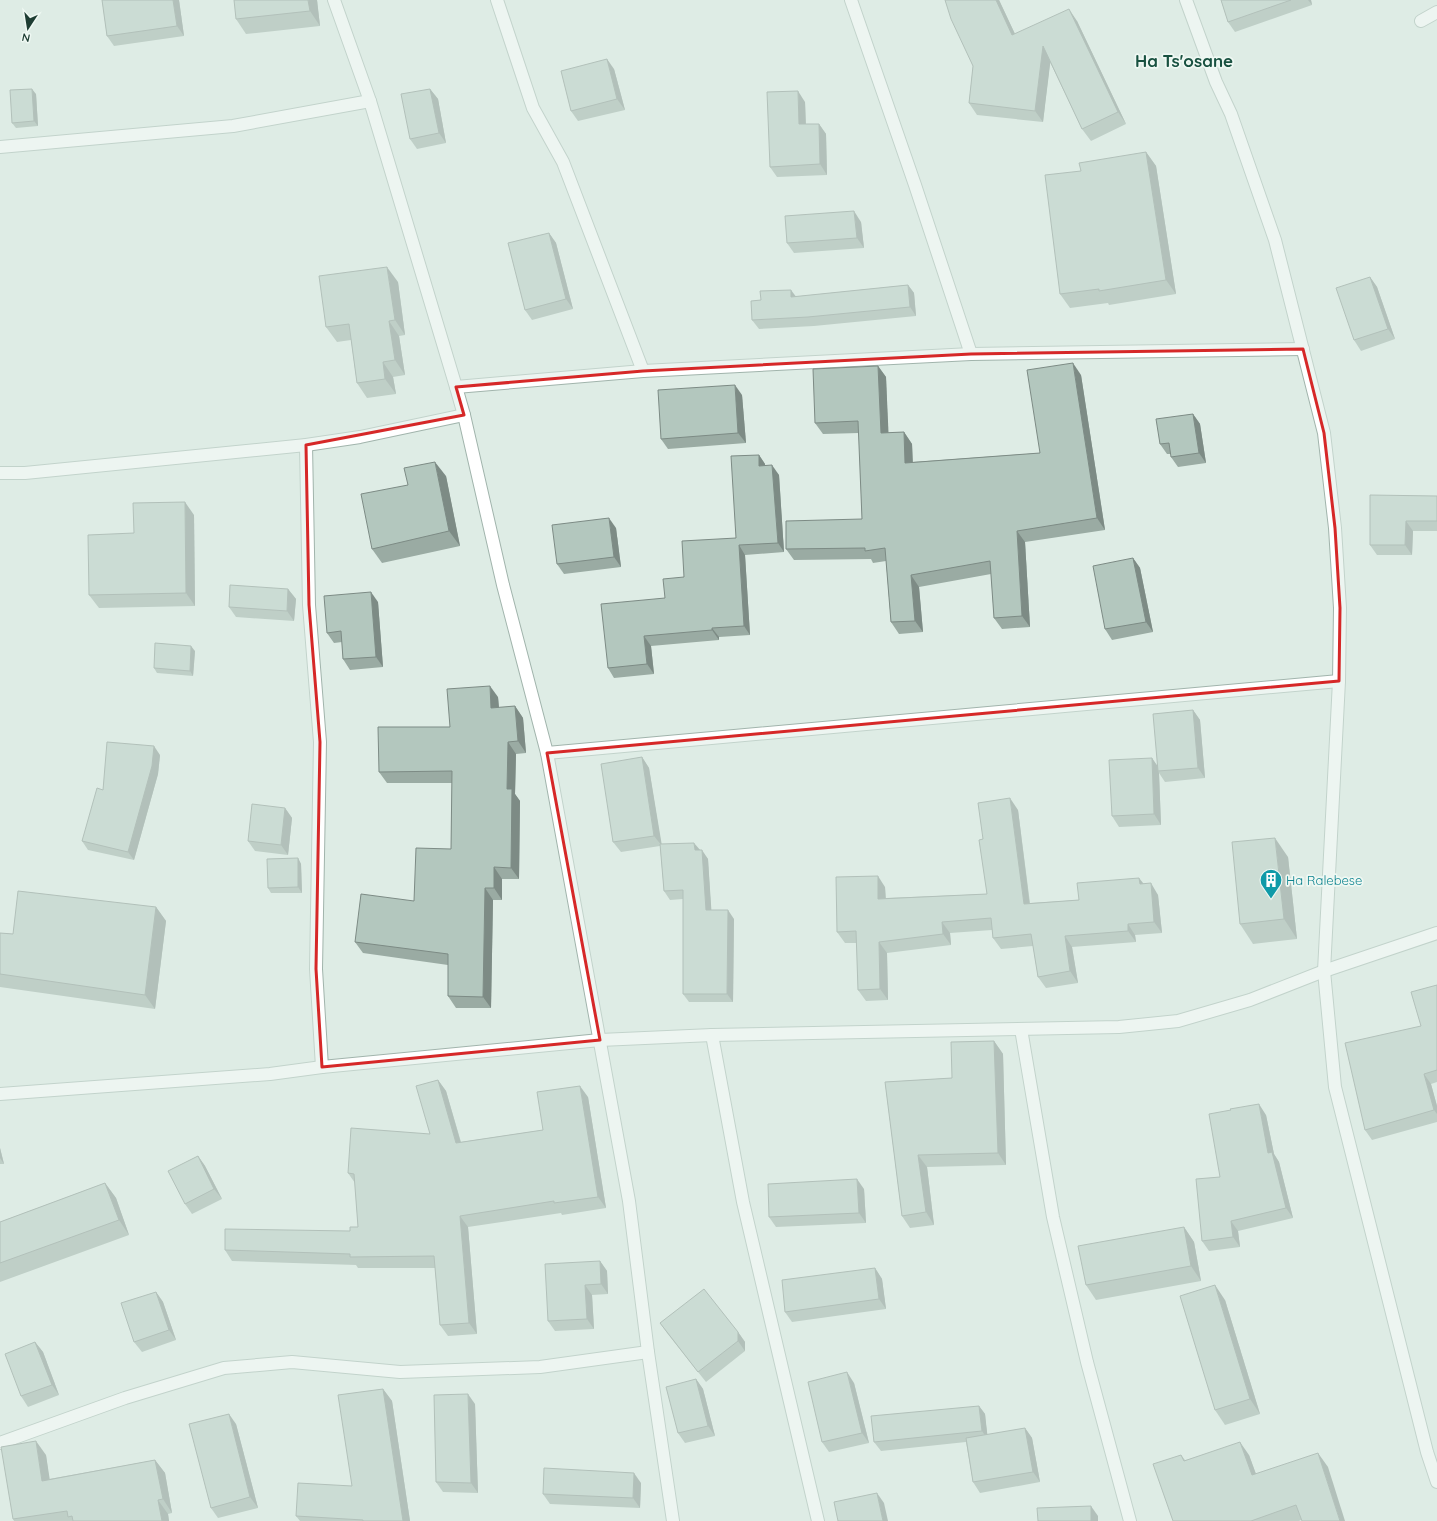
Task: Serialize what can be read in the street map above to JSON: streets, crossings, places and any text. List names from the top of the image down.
{
  "districts": ["Ha Ts'osane"],
  "places": {
    "building": ["Ha Ralebese"]
  },
  "north": "bottom"
}
